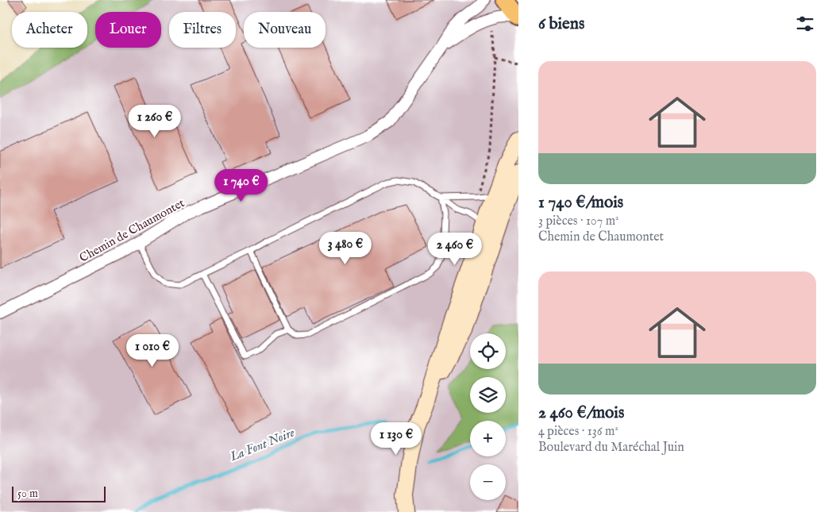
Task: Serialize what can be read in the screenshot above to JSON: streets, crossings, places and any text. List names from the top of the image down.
{
  "streets": {
    "street": ["Chemin de Chaumontet"]
  },
  "water": ["La Font Noire"],
  "scale_bar": "50 m",
  "page": {
    "heading": "6 biens",
    "chip": [
      "Acheter",
      "Louer",
      "Filtres",
      "Nouveau"
    ],
    "list": [
      {
        "name": "1 740 €/mois",
        "note": "3 pièces · 107 m² · Chemin de Chaumontet"
      },
      {
        "name": "2 460 €/mois",
        "note": "4 pièces · 136 m² · Boulevard du Maréchal Juin"
      }
    ],
    "price": [
      "1 260 €",
      "1 740 €",
      "3 480 €",
      "2 460 €",
      "1 010 €",
      "1 130 €"
    ],
    "map_buttons": ["+", "−"],
    "scale": "50 m"
  }
}
